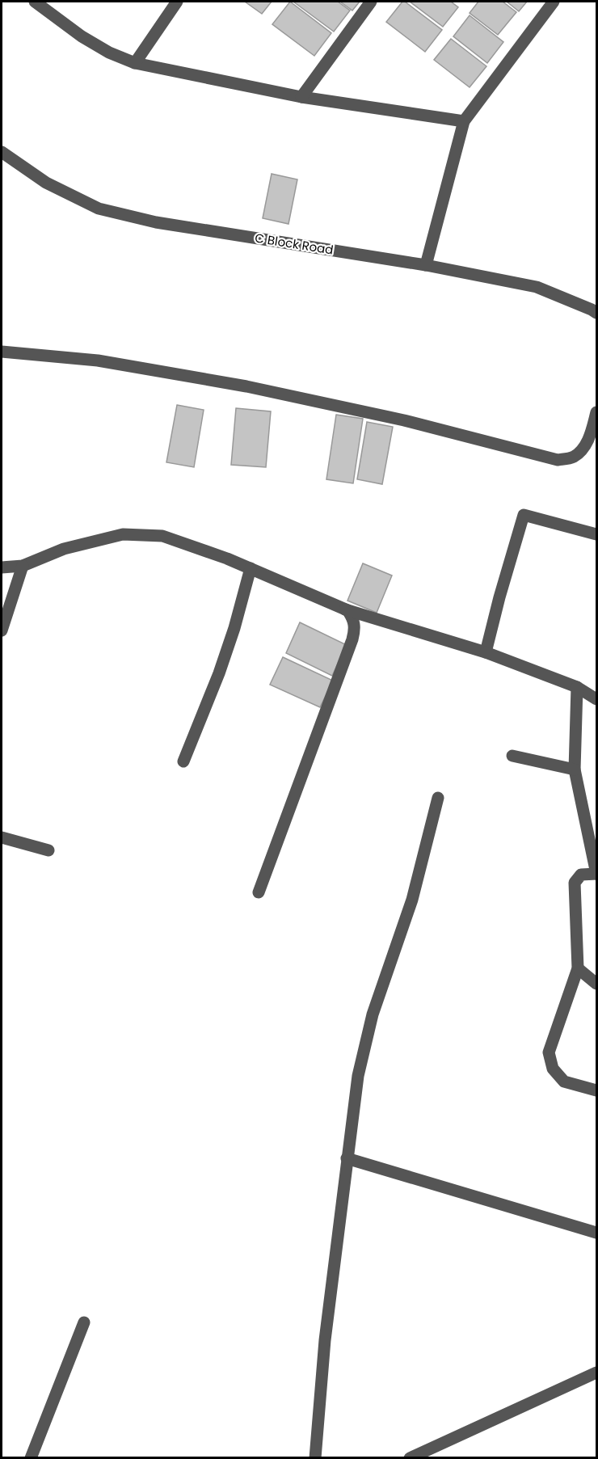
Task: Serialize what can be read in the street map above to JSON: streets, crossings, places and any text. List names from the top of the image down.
{
  "streets": {
    "street": ["C Block Road"]
  }
}
